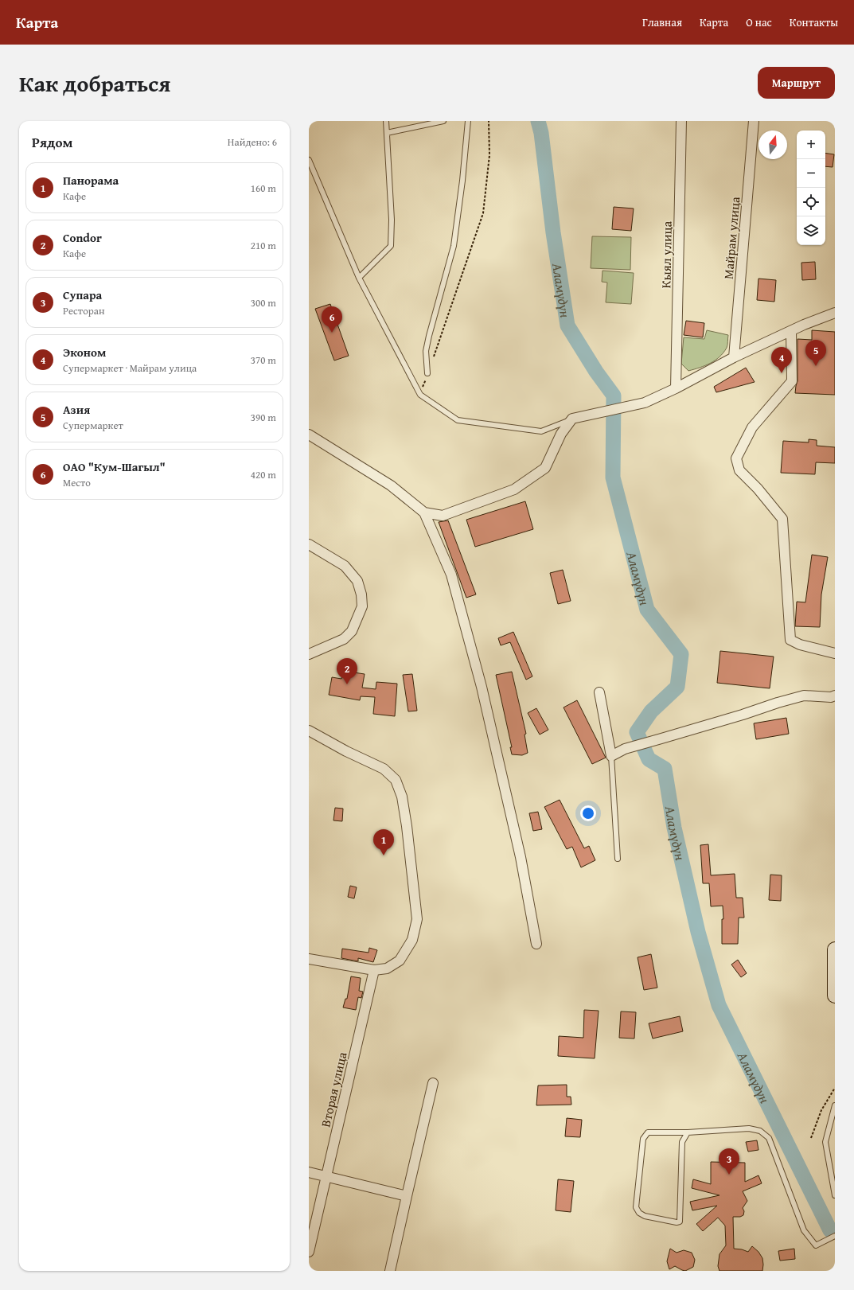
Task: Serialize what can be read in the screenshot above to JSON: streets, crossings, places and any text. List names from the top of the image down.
{
  "streets": {
    "street": ["Майрам улица", "Кыял улица", "Вторая улица"]
  },
  "water": ["Аламүдүн"],
  "north": "top",
  "page": {
    "header": "Карта",
    "nav": [
      "Главная",
      "Карта",
      "О нас",
      "Контакты"
    ],
    "title": "Как добраться",
    "buttons": "Маршрут",
    "heading": ["Рядом", "Найдено: 6"],
    "map_buttons": ["+", "−"],
    "list": [
      {
        "mark": "1",
        "name": "Панорама",
        "note": "Кафе",
        "value": "160 m"
      },
      {
        "mark": "2",
        "name": "Condor",
        "note": "Кафе",
        "value": "210 m"
      },
      {
        "mark": "3",
        "name": "Супара",
        "note": "Ресторан",
        "value": "300 m"
      },
      {
        "mark": "4",
        "name": "Эконом",
        "note": "Супермаркет · Майрам улица",
        "value": "370 m"
      },
      {
        "mark": "5",
        "name": "Азия",
        "note": "Супермаркет",
        "value": "390 m"
      },
      {
        "mark": "6",
        "name": "ОАО \"Кум-Шагыл\"",
        "note": "Место",
        "value": "420 m"
      }
    ],
    "pins": [
      "6",
      "5",
      "4",
      "2",
      "1",
      "3"
    ]
  }
}
